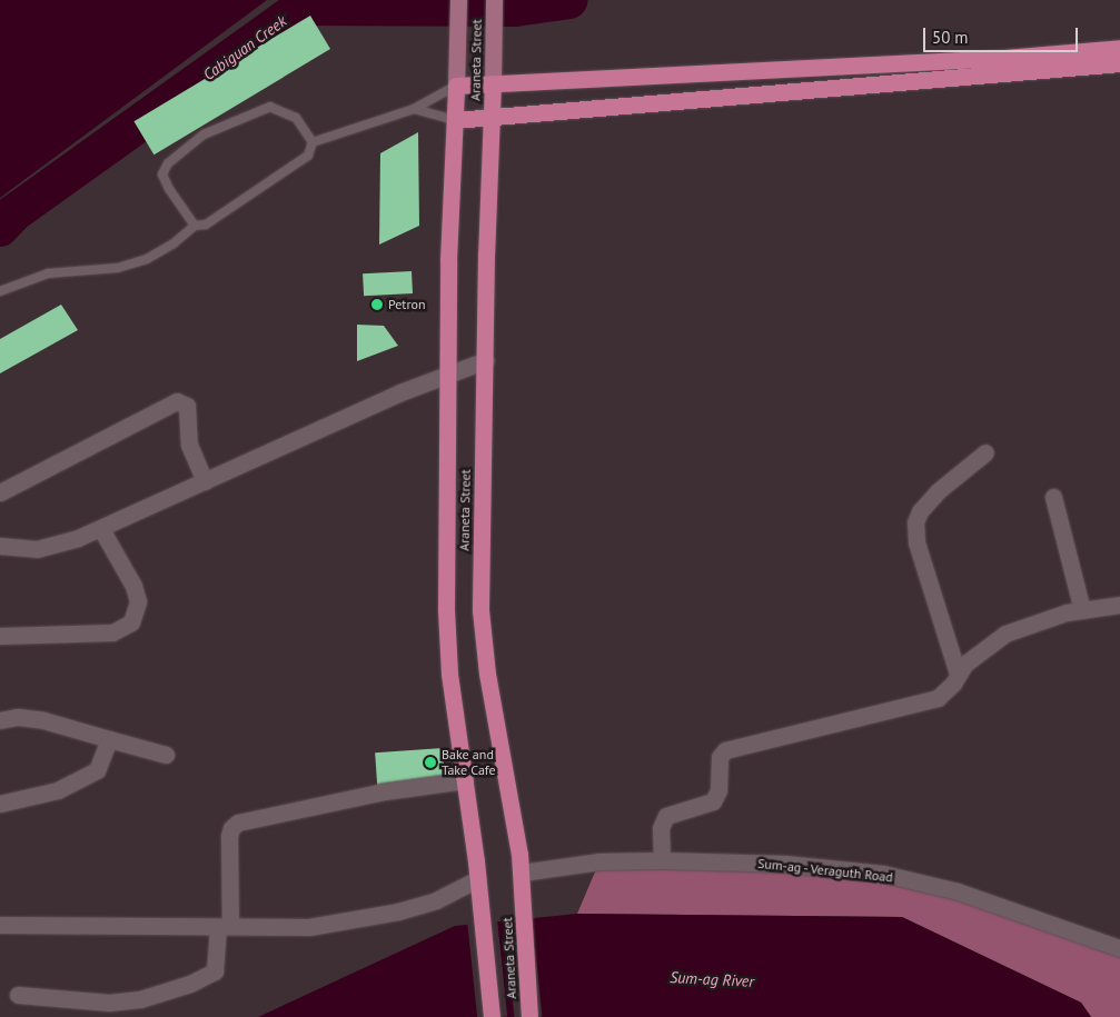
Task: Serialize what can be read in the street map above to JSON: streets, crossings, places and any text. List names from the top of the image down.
{
  "streets": {
    "highway": ["Araneta Street"],
    "street": ["Sum-ag - Veraguth Road"]
  },
  "crossings": [
    ["Araneta Street", "Sum-ag - Veraguth Road"]
  ],
  "water": ["Cabiguan Creek", "Sum-ag River"],
  "places": ["Petron", "Bake and Take Cafe"],
  "scale_bar": "50 m"
}
